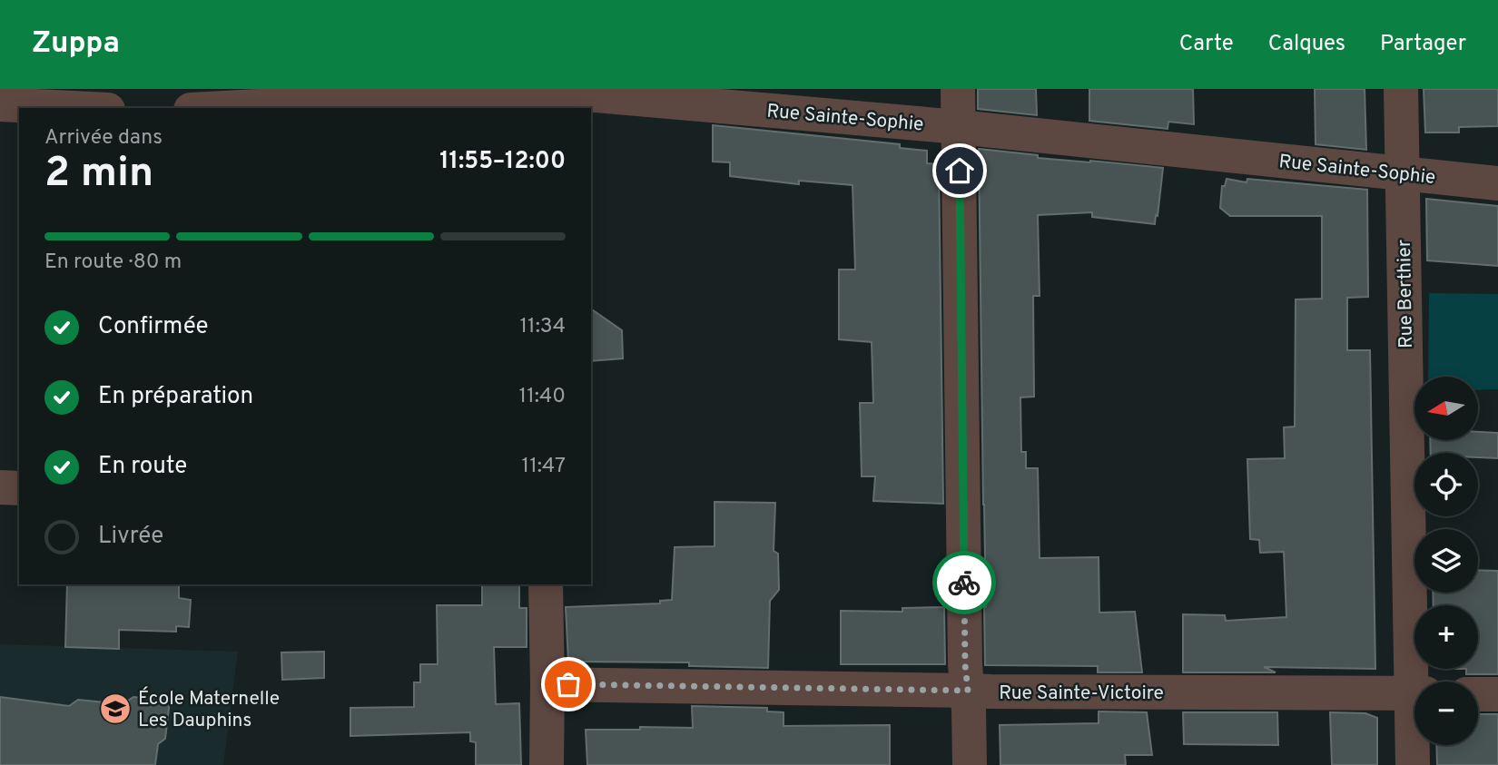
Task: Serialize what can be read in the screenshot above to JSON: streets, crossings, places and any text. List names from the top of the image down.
{
  "streets": {
    "street": ["Rue Sainte-Sophie", "Rue Berthier", "Rue Sainte-Victoire"]
  },
  "crossings": [
    ["Rue Sainte-Sophie", "Rue Berthier"]
  ],
  "places": {
    "school or university": ["École Maternelle Les Dauphins"]
  },
  "north": "left",
  "page": {
    "header": "Zuppa",
    "nav": ["Carte", "Calques", "Partager"],
    "heading": ["2 min", "Arrivée dans", "11:55–12:00"],
    "bar": "En route · 80 m",
    "list": [
      ["Confirmée", "11:34"],
      ["En préparation", "11:40"],
      ["En route", "11:47"],
      "Livrée"
    ],
    "map_buttons": ["+", "−"]
  }
}
